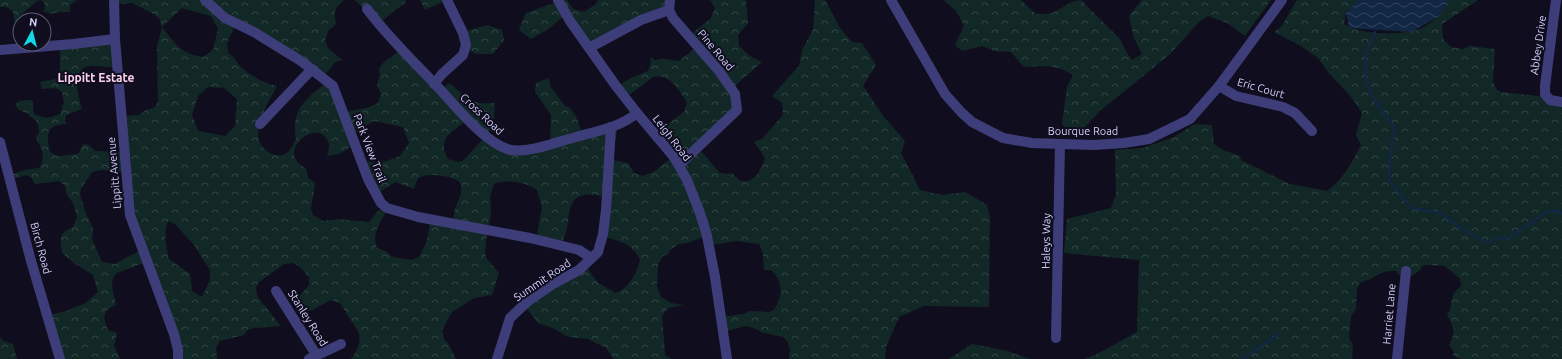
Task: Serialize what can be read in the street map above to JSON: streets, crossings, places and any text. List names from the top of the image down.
{
  "streets": {
    "street": [
      "Abbey Drive",
      "Pine Road",
      "Eric Court",
      "Cross Road",
      "Bourque Road",
      "Leigh Road",
      "Park View Trail",
      "Lippitt Avenue",
      "Haleys Way",
      "Birch Road",
      "Summit Road",
      "Harriet Lane",
      "Stanley Road"
    ]
  },
  "crossings": [
    ["Pine Road", "Leigh Road"],
    ["Eric Court", "Bourque Road"],
    ["Cross Road", "Leigh Road"],
    ["Cross Road", "Summit Road"],
    ["Bourque Road", "Haleys Way"],
    ["Park View Trail", "Summit Road"]
  ],
  "districts": ["Lippitt Estate"],
  "north": "top"
}
